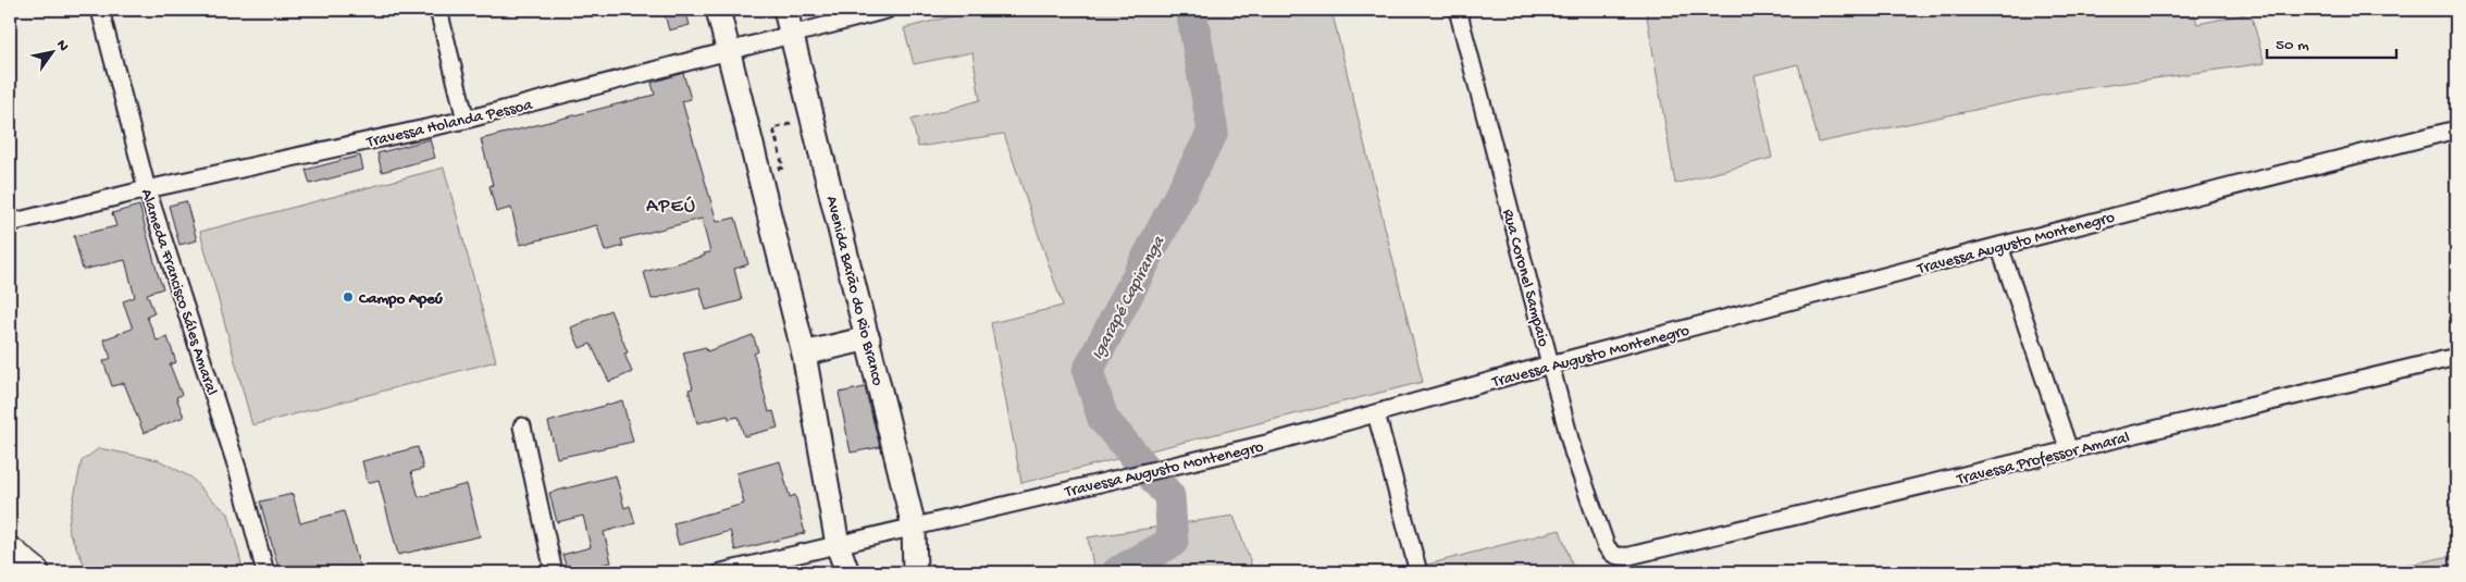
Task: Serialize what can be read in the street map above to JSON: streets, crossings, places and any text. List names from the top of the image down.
{
  "streets": {
    "main road": ["Avenida Barão do Rio Branco"],
    "street": [
      "Travessa Holanda Pessoa",
      "Travessa Augusto Montenegro",
      "Rua Coronel Sampaio",
      "Alameda Francisco Sáles Amaral",
      "Travessa Professor Amaral"
    ]
  },
  "crossings": [
    ["Travessa Holanda Pessoa", "Avenida Barão do Rio Branco"],
    ["Travessa Holanda Pessoa", "Alameda Francisco Sáles Amaral"],
    ["Travessa Augusto Montenegro", "Rua Coronel Sampaio"],
    ["Travessa Augusto Montenegro", "Avenida Barão do Rio Branco"],
    ["Rua Coronel Sampaio", "Travessa Professor Amaral"]
  ],
  "districts": ["APEÚ"],
  "water": ["Igarapé Capiranga"],
  "places": ["Campo Apeú"],
  "scale_bar": "50 m",
  "north": "top right"
}
